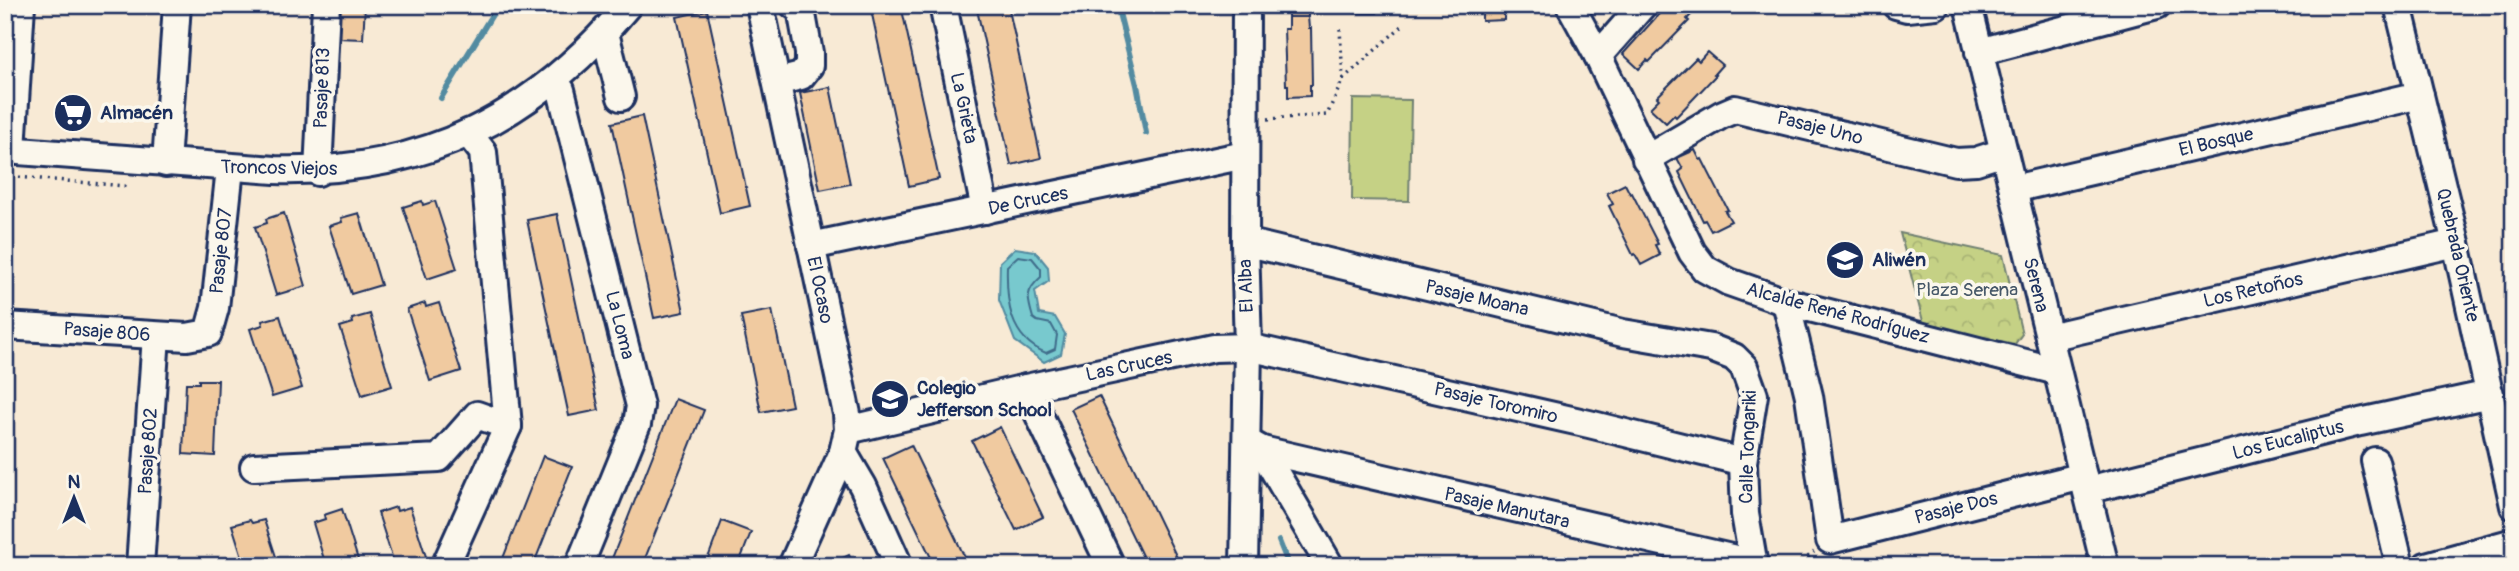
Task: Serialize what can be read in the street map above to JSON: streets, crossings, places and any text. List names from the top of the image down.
{
  "streets": {
    "street": [
      "Pasaje 813",
      "La Grieta",
      "Pasaje Uno",
      "El Bosque",
      "Troncos Viejos",
      "De Cruces",
      "Pasaje 807",
      "Quebrada Oriente",
      "Serena",
      "El Alba",
      "El Ocaso",
      "Los Retoños",
      "Pasaje Moana",
      "Alcalde René Rodríguez",
      "La Loma",
      "Pasaje 806",
      "Las Cruces",
      "Pasaje Toromiro",
      "Los Eucaliptus",
      "Calle Tongariki",
      "Pasaje 802",
      "Pasaje Manutara",
      "Pasaje Dos"
    ]
  },
  "crossings": [
    ["Pasaje 813", "Troncos Viejos"],
    ["La Grieta", "De Cruces"],
    ["Pasaje Uno", "Serena"],
    ["Pasaje Uno", "Alcalde René Rodríguez"],
    ["El Bosque", "Quebrada Oriente"],
    ["El Bosque", "Serena"],
    ["Troncos Viejos", "Pasaje 807"],
    ["Troncos Viejos", "La Loma"],
    ["De Cruces", "El Alba"],
    ["De Cruces", "El Ocaso"],
    ["Pasaje 807", "Pasaje 806"],
    ["Quebrada Oriente", "Los Retoños"],
    ["Quebrada Oriente", "Los Eucaliptus"],
    ["Serena", "Los Retoños"],
    ["Serena", "Alcalde René Rodríguez"],
    ["Serena", "Los Eucaliptus"],
    ["Serena", "Pasaje Dos"],
    ["El Alba", "Pasaje Moana"],
    ["El Alba", "Las Cruces"],
    ["El Alba", "Pasaje Toromiro"],
    ["El Alba", "Pasaje Manutara"],
    ["El Ocaso", "Las Cruces"],
    ["Pasaje Moana", "Calle Tongariki"],
    ["Alcalde René Rodríguez", "Pasaje Dos"],
    ["Pasaje 806", "Pasaje 802"],
    ["Las Cruces", "Pasaje Toromiro"],
    ["Pasaje Toromiro", "Calle Tongariki"],
    ["Los Eucaliptus", "Pasaje Dos"],
    ["Calle Tongariki", "Pasaje Manutara"]
  ],
  "parks": ["Plaza Serena"],
  "places": {
    "supermarket": ["Almacén"],
    "school or university": ["Aliwén", "Colegio Jefferson School"]
  },
  "north": "top"
}
